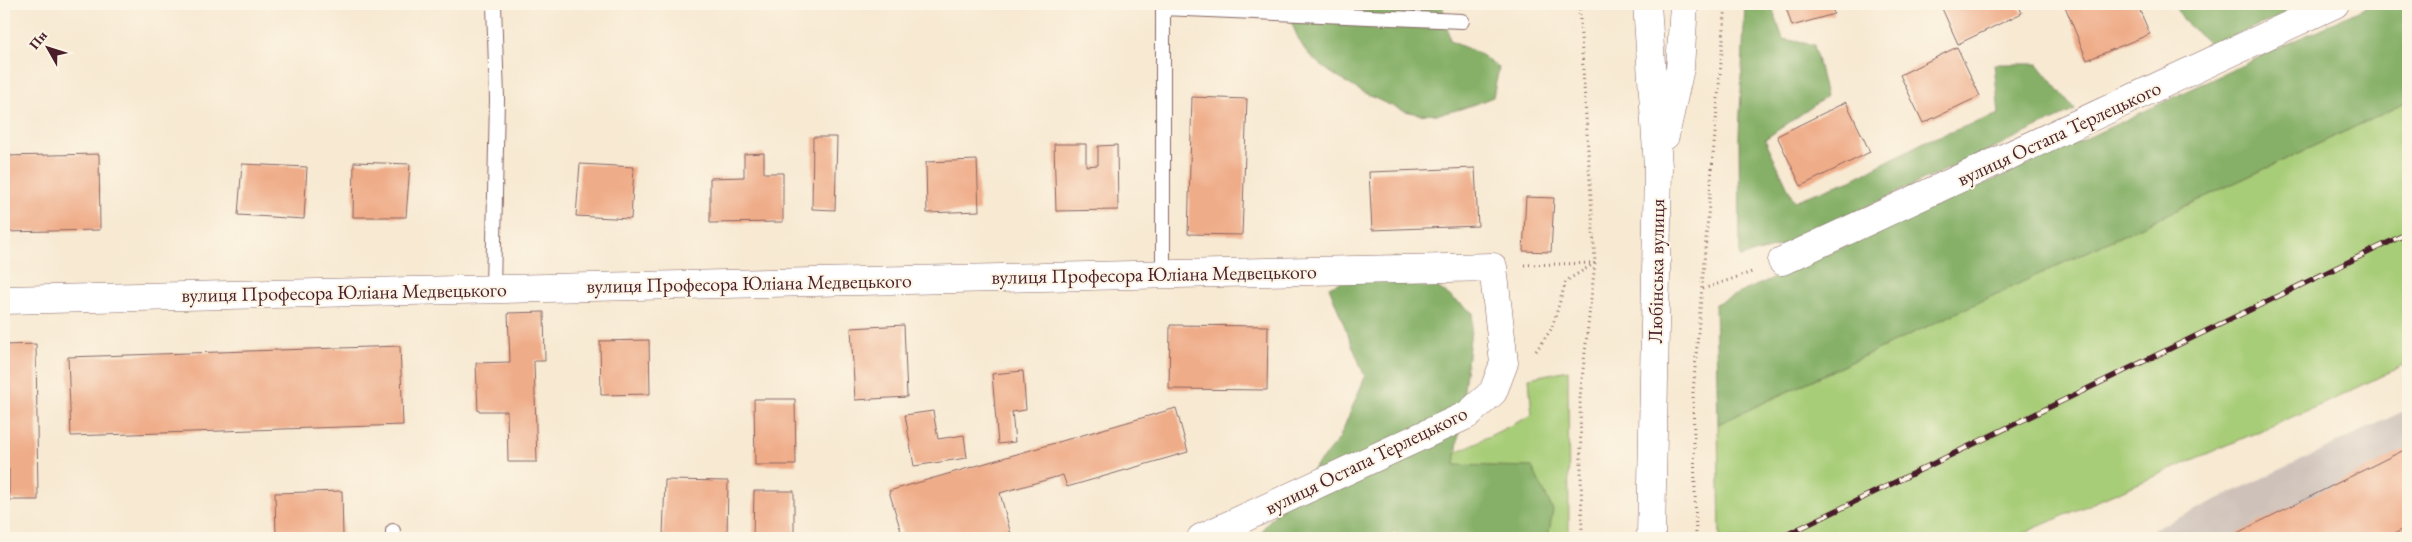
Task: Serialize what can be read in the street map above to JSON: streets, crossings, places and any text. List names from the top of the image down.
{
  "streets": {
    "street": ["вулиця Остапа Терлецького", "Любінська вулиця", "вулиця Професора Юліана Медвецького"]
  },
  "crossings": [
    ["вулиця Остапа Терлецького", "вулиця Професора Юліана Медвецького"]
  ],
  "north": "top left"
}
